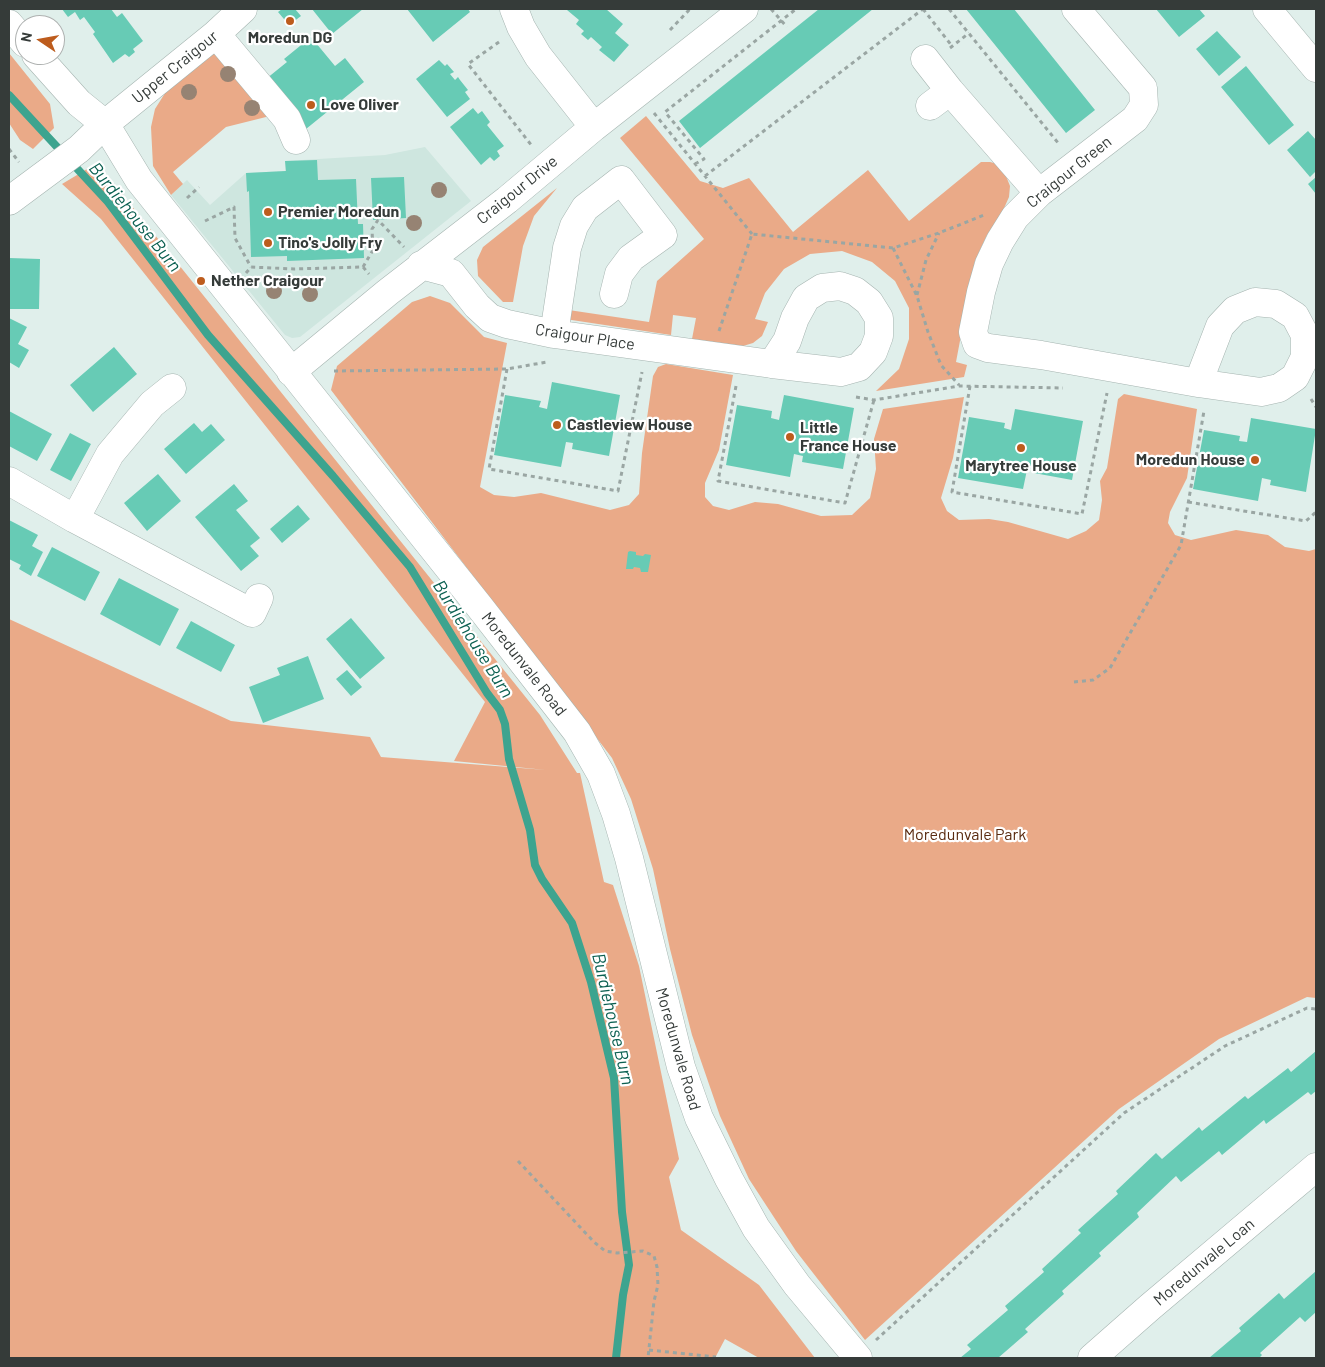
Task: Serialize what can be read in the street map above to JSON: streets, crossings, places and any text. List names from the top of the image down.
{
  "streets": {
    "street": [
      "Upper Craigour",
      "Craigour Green",
      "Craigour Drive",
      "Craigour Place",
      "Moredunvale Road",
      "Moredunvale Loan"
    ]
  },
  "crossings": [
    ["Upper Craigour", "Moredunvale Road"],
    ["Craigour Drive", "Craigour Place"],
    ["Craigour Drive", "Moredunvale Road"]
  ],
  "water": ["Burdiehouse Burn"],
  "parks": ["Moredunvale Park"],
  "places": [
    "Moredun DG",
    "Love Oliver",
    "Premier Moredun",
    "Tino's Jolly Fry",
    "Nether Craigour",
    "Castleview House",
    "Little France House",
    "Marytree House",
    "Moredun House"
  ],
  "north": "left"
}
